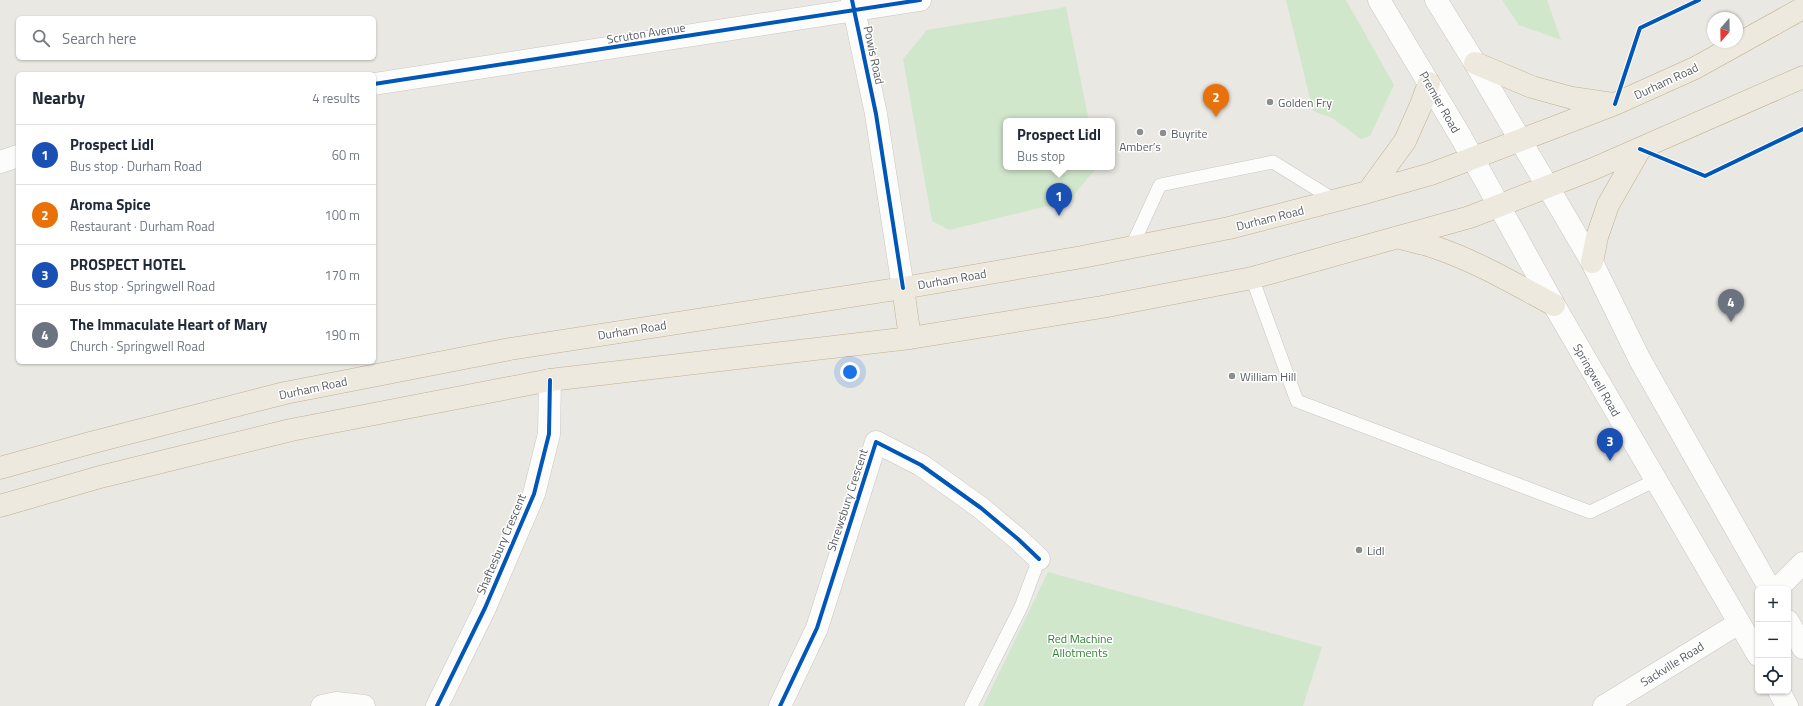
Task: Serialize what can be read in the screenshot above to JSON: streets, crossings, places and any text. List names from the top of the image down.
{
  "streets": {
    "highway": ["Durham Road"],
    "street": [
      "Scruton Avenue",
      "Powis Road",
      "Premier Road",
      "Springwell Road",
      "Shrewsbury Crescent",
      "Shaftesbury Crescent",
      "Sackville Road"
    ]
  },
  "crossings": [
    ["Scruton Avenue", "Powis Road"],
    ["Powis Road", "Durham Road"],
    ["Durham Road", "Premier Road"],
    ["Premier Road", "Springwell Road"],
    ["Springwell Road", "Sackville Road"]
  ],
  "parks": ["Red Machine Allotments"],
  "places": [
    "Golden Fry",
    "Amber’s",
    "Buyrite",
    "William Hill",
    "Lidl"
  ],
  "north": "bottom",
  "page": {
    "search": "Search here",
    "heading": ["Nearby", "4 results"],
    "pins": [
      "2",
      "1",
      "4",
      "3"
    ],
    "popup": ["Prospect Lidl", "Bus stop"],
    "list": [
      {
        "mark": "1",
        "name": "Prospect Lidl",
        "note": "Bus stop · Durham Road",
        "value": "60 m"
      },
      {
        "mark": "2",
        "name": "Aroma Spice",
        "note": "Restaurant · Durham Road",
        "value": "100 m"
      },
      {
        "mark": "3",
        "name": "PROSPECT HOTEL",
        "note": "Bus stop · Springwell Road",
        "value": "170 m"
      },
      {
        "mark": "4",
        "name": "The Immaculate Heart of Mary",
        "note": "Church · Springwell Road",
        "value": "190 m"
      }
    ],
    "map_buttons": ["+", "−"]
  }
}
